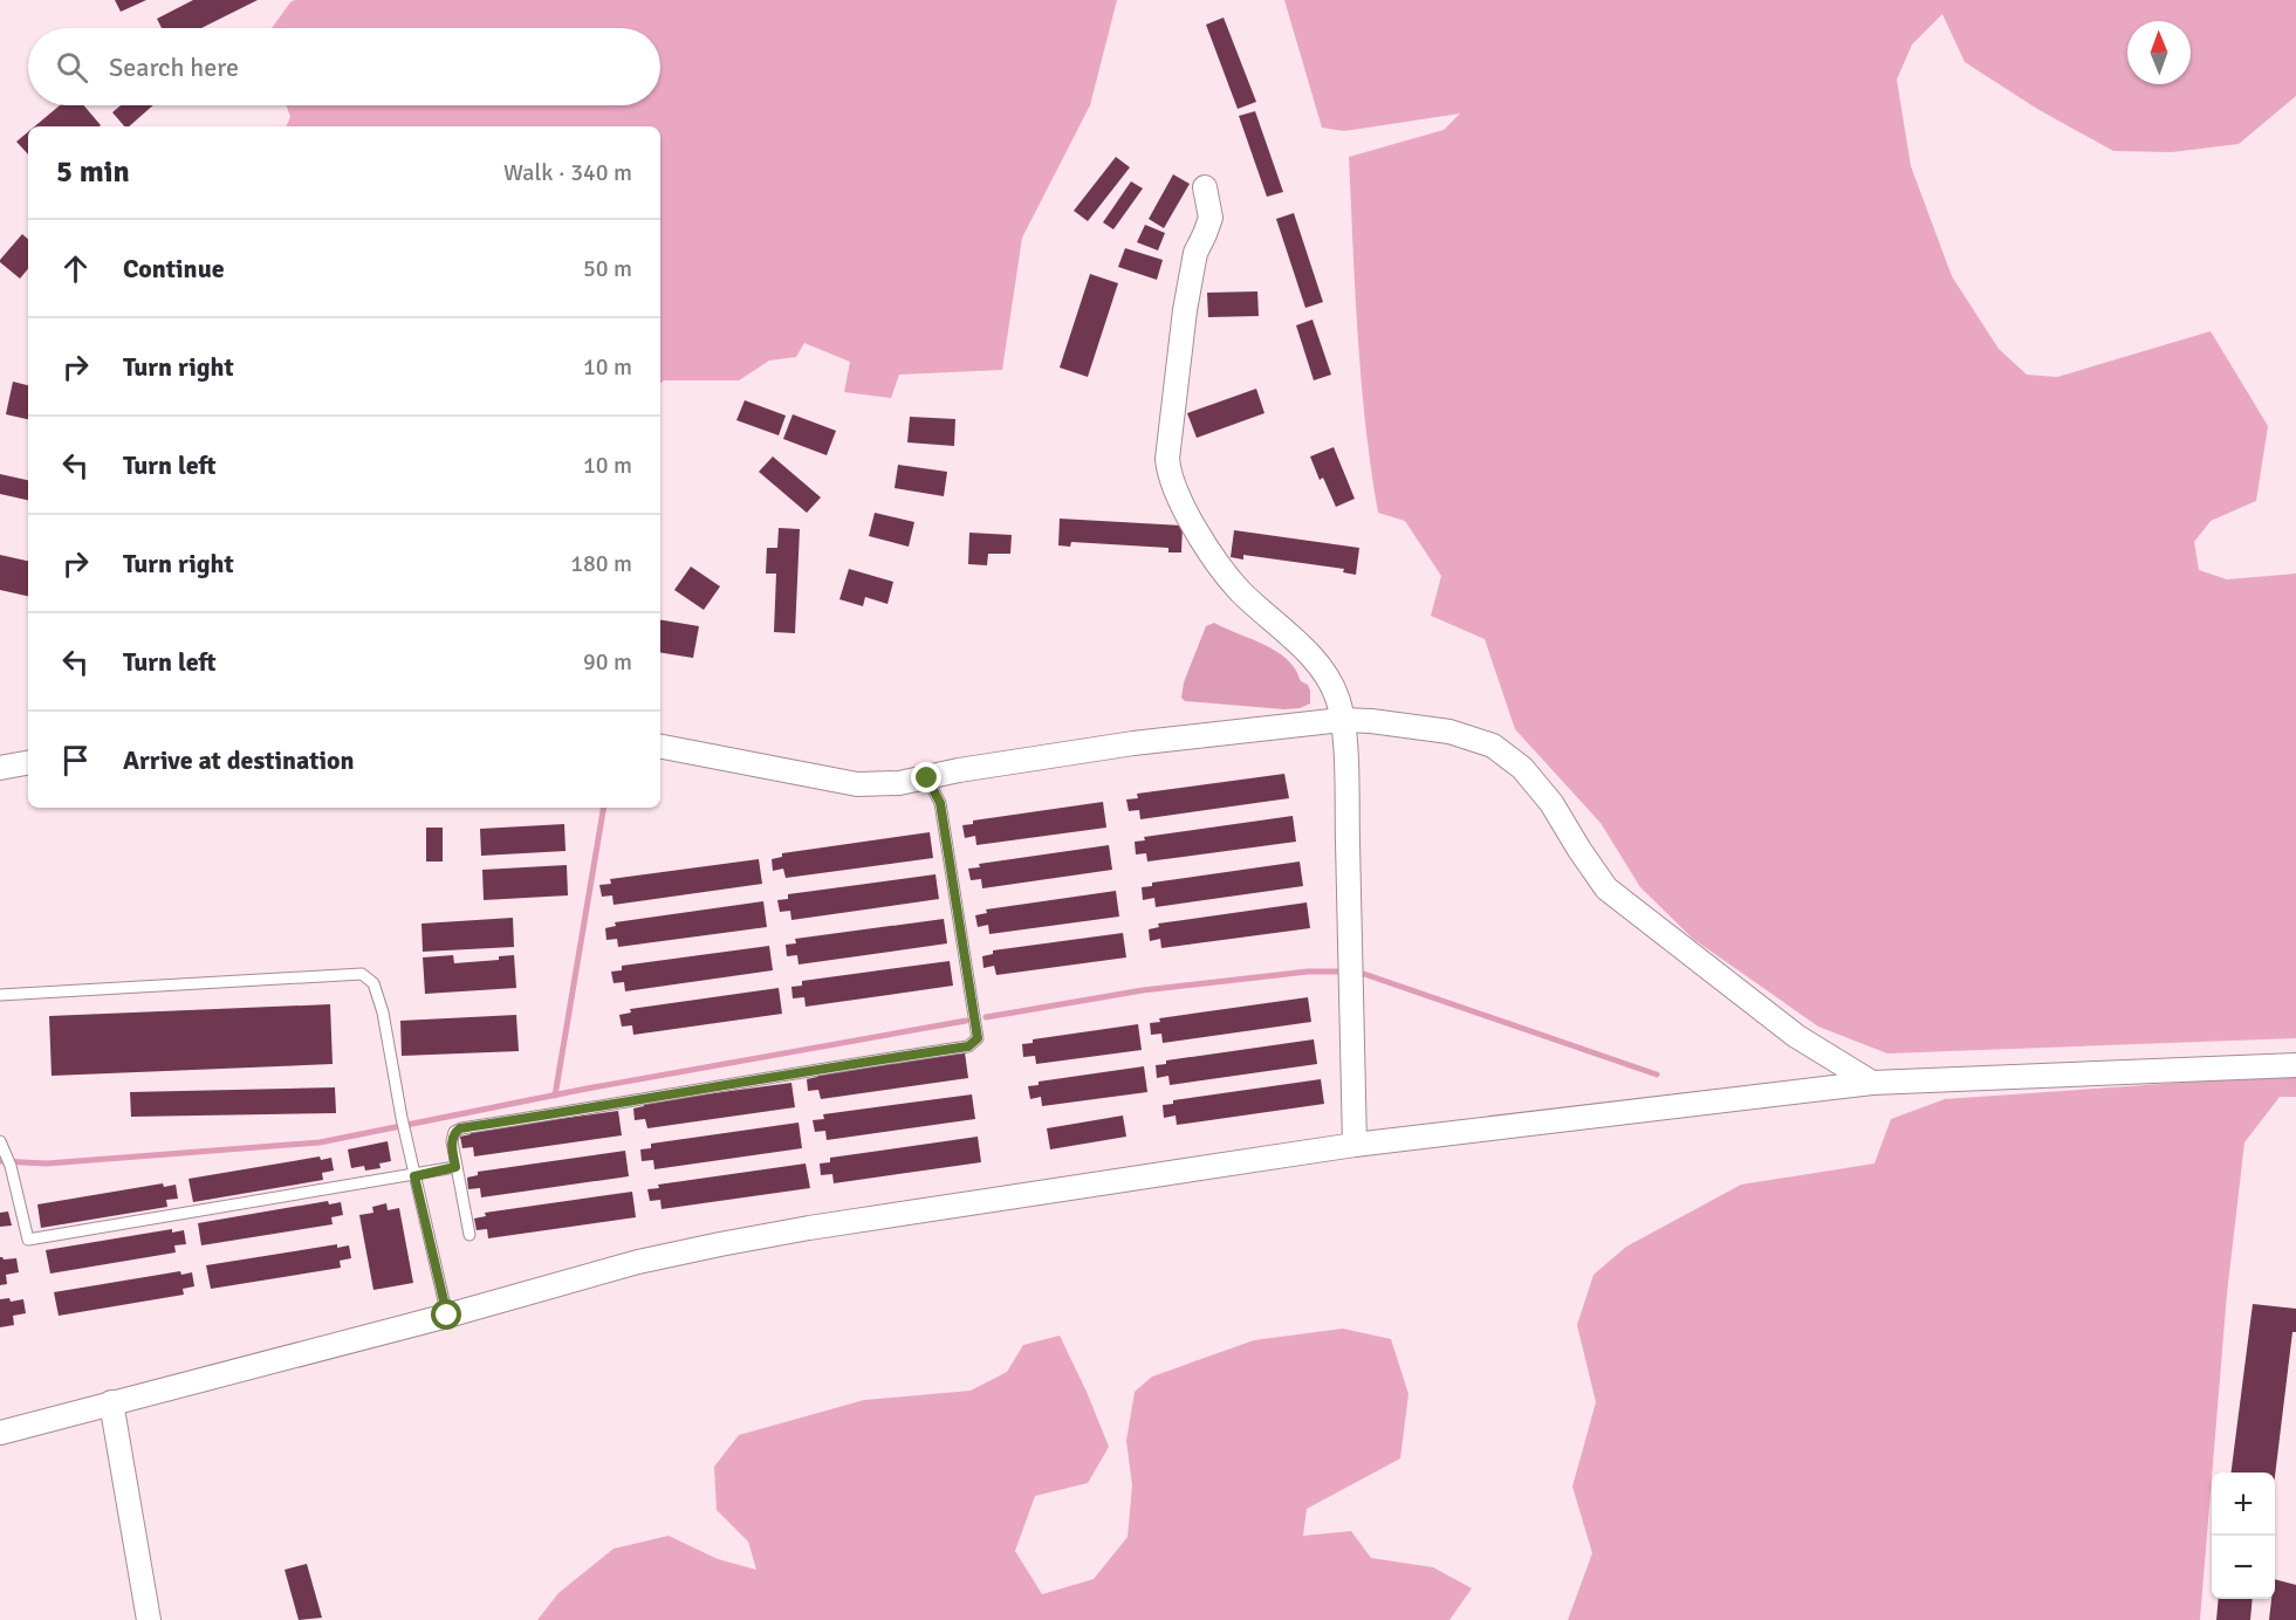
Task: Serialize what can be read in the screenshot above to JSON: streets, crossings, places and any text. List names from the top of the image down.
{
  "north": "top",
  "page": {
    "search": "Search here",
    "heading": ["5 min", "Walk · 340 m"],
    "list": [
      ["Continue", "50 m"],
      ["Turn right", "10 m"],
      ["Turn left", "10 m"],
      ["Turn right", "180 m"],
      ["Turn left", "90 m"],
      "Arrive at destination"
    ],
    "map_buttons": ["+", "−"]
  }
}
